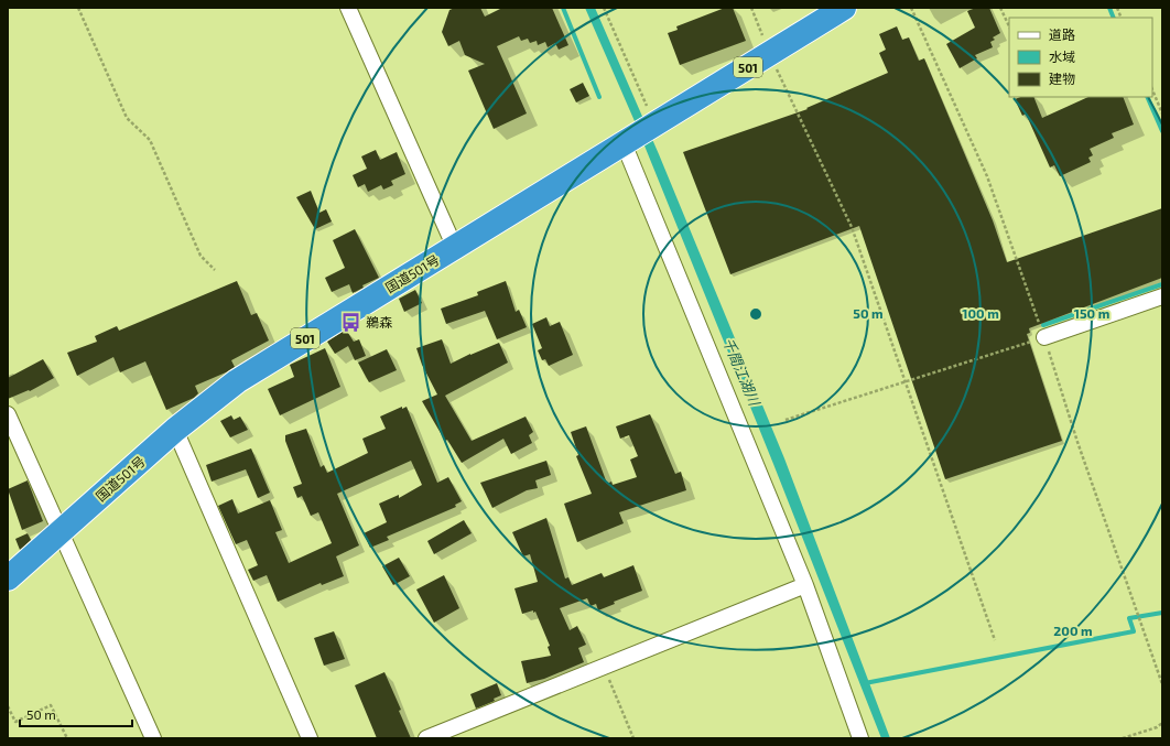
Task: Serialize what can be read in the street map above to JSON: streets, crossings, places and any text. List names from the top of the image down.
{
  "streets": {
    "highway": ["501", "国道501号"]
  },
  "water": ["千間江湖川"],
  "places": {
    "bus stop": ["鵜森"]
  },
  "legend": ["道路", "水域", "建物"],
  "scale_bar": "50 m",
  "rings": [
    "50 m",
    "100 m",
    "150 m",
    "200 m"
  ]
}
